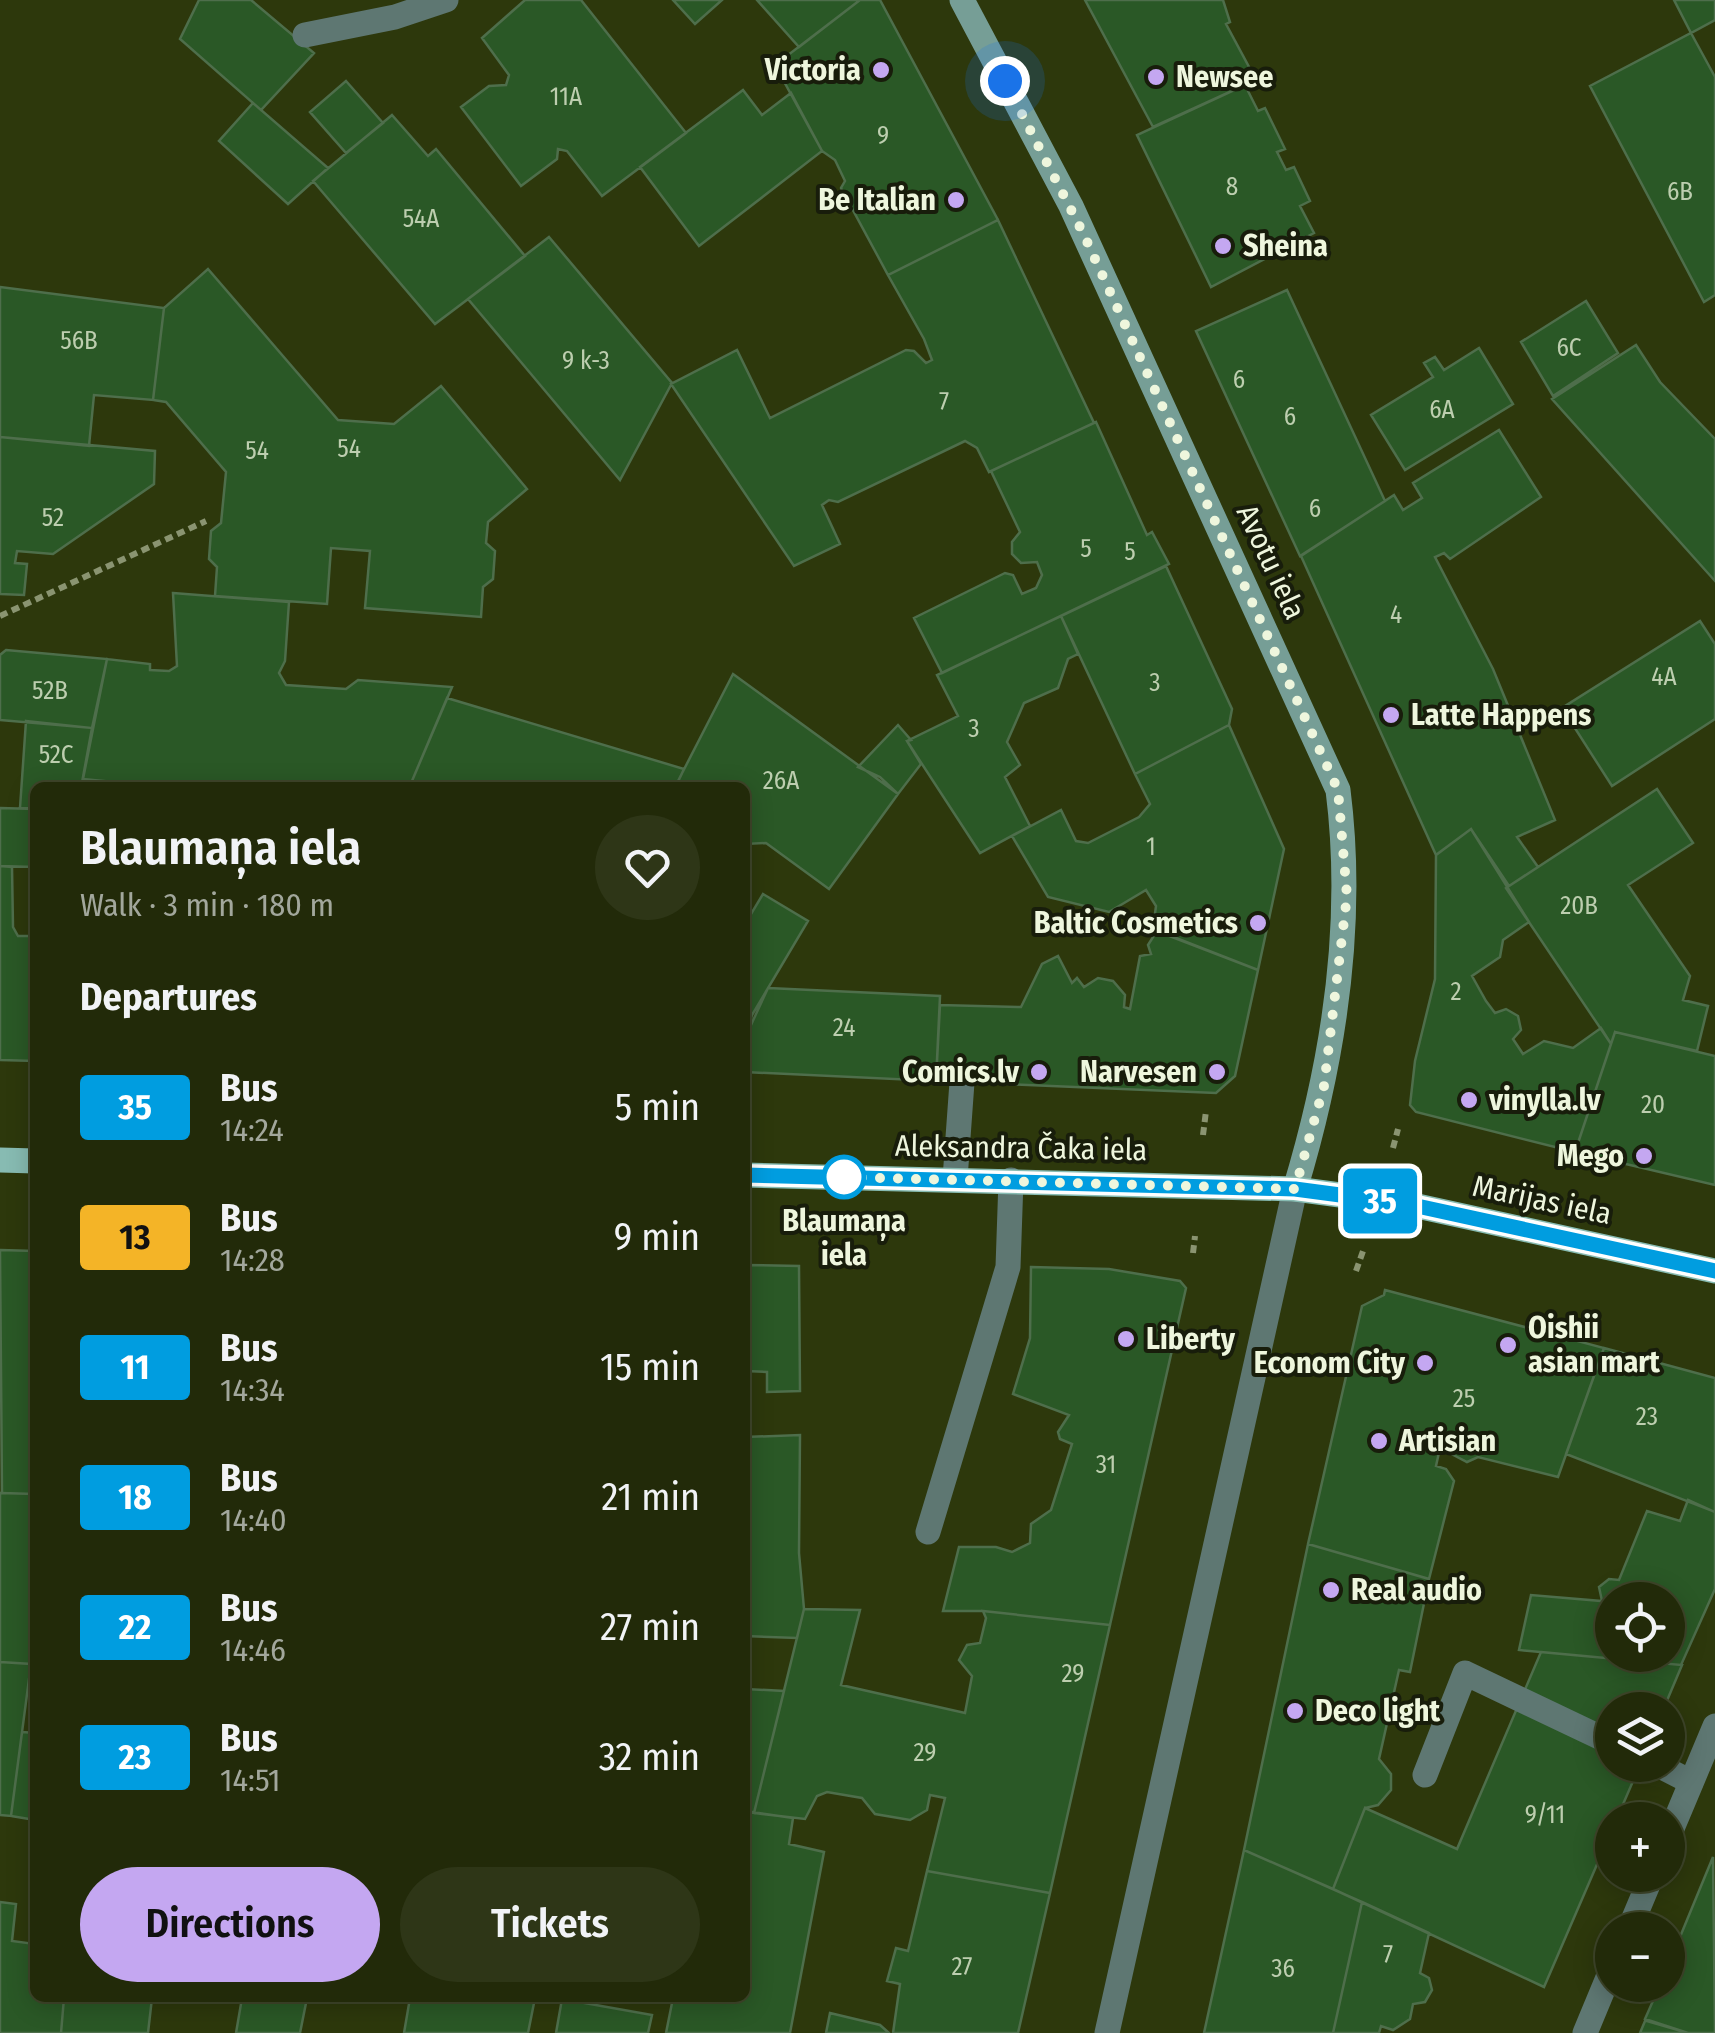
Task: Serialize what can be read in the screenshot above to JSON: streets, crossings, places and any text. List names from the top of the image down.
{
  "streets": {
    "main road": ["Aleksandra Čaka iela", "Marijas iela"],
    "street": ["Avotu iela"]
  },
  "crossings": [
    ["Avotu iela", "Aleksandra Čaka iela"],
    ["Avotu iela", "Marijas iela"],
    ["Aleksandra Čaka iela", "Marijas iela"]
  ],
  "places": [
    "Victoria",
    "Newsee",
    "Be Italian",
    "Sheina",
    "Latte Happens",
    "Baltic Cosmetics",
    "Comics.lv",
    "Narvesen",
    "vinylla.lv",
    "Mego",
    "Blaumaņa iela",
    "Liberty",
    "Oishii asian mart",
    "Econom City",
    "Artisian",
    "Real audio",
    "Deco light"
  ],
  "lines": ["bus line 35"],
  "house_numbers": [
    "11A",
    "9",
    "8",
    "6B",
    "54A",
    "56B",
    "6C",
    "9 k-3",
    "6",
    "7",
    "6A",
    "6",
    "54",
    "54",
    "6",
    "52",
    "5",
    "5",
    "4",
    "4A",
    "3",
    "52B",
    "3",
    "52C",
    "26A",
    "1",
    "20B",
    "2",
    "24",
    "20",
    "25",
    "23",
    "31",
    "29",
    "29",
    "9/11",
    "7",
    "27",
    "36"
  ],
  "page": {
    "on_map": "35",
    "heading": [
      ["Blaumaņa iela", "Walk · 3 min · 180 m"],
      "Departures"
    ],
    "list": [
      {
        "mark": "35",
        "name": "Bus",
        "note": "14:24",
        "value": "5 min"
      },
      {
        "mark": "13",
        "name": "Bus",
        "note": "14:28",
        "value": "9 min"
      },
      {
        "mark": "11",
        "name": "Bus",
        "note": "14:34",
        "value": "15 min"
      },
      {
        "mark": "18",
        "name": "Bus",
        "note": "14:40",
        "value": "21 min"
      },
      {
        "mark": "22",
        "name": "Bus",
        "note": "14:46",
        "value": "27 min"
      },
      {
        "mark": "23",
        "name": "Bus",
        "note": "14:51",
        "value": "32 min"
      }
    ],
    "map_buttons": ["+", "−"],
    "buttons": ["Directions", "Tickets"]
  }
}
